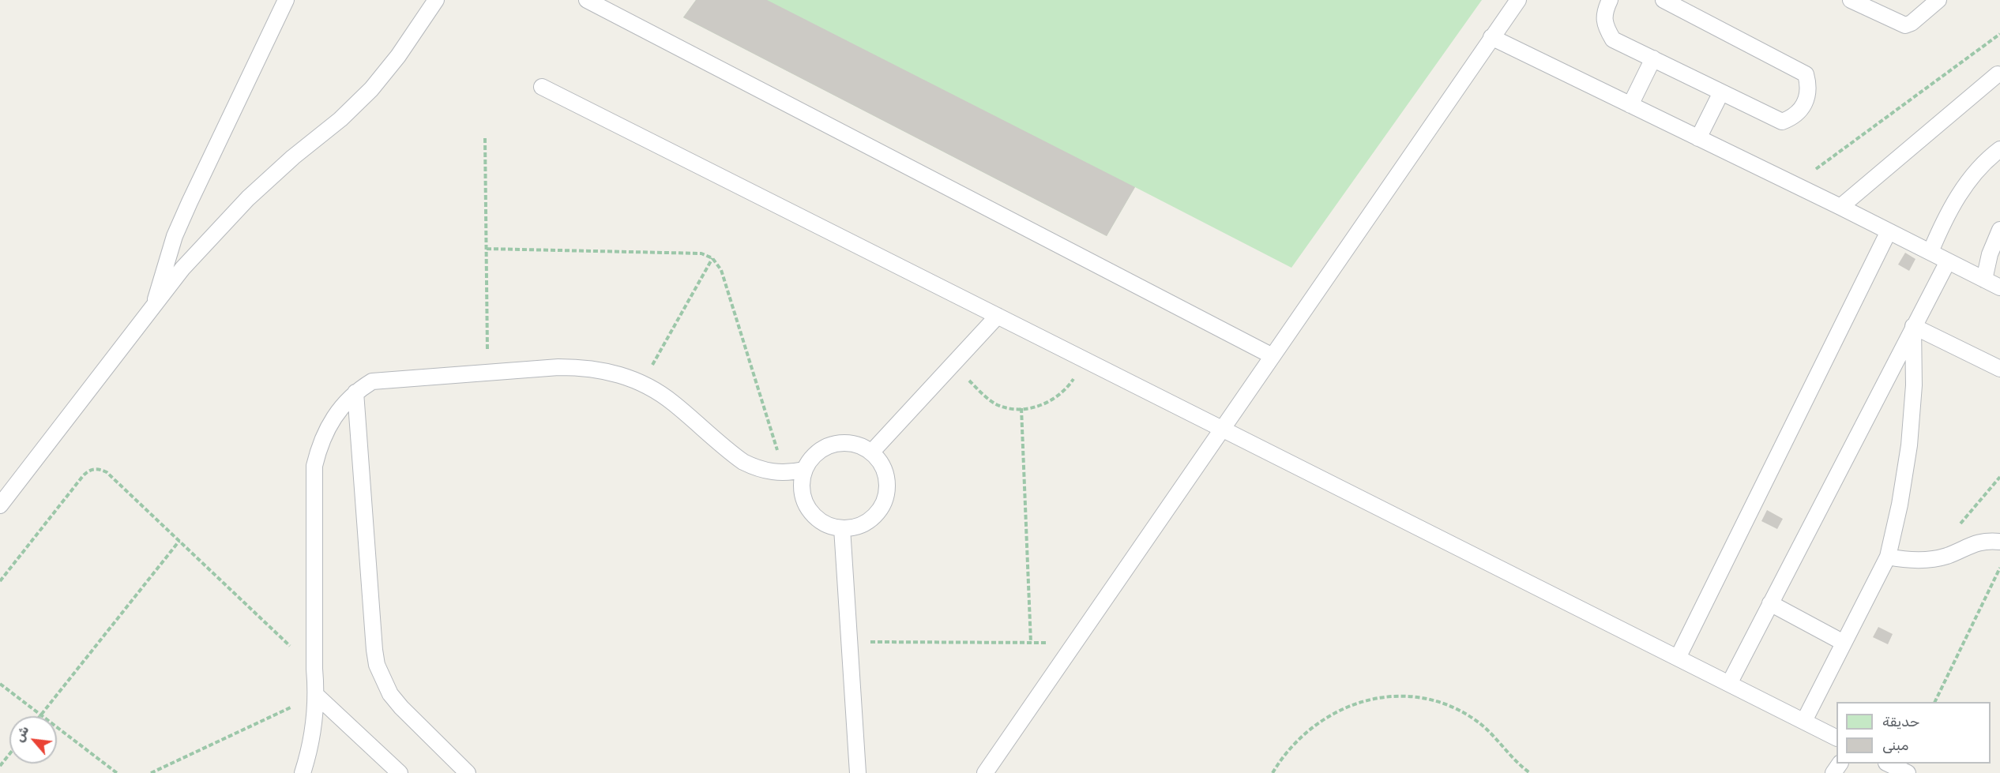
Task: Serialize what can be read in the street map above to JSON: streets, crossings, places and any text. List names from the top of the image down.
{
  "legend": ["حديقة", "مبنى"],
  "north": "top left"
}
